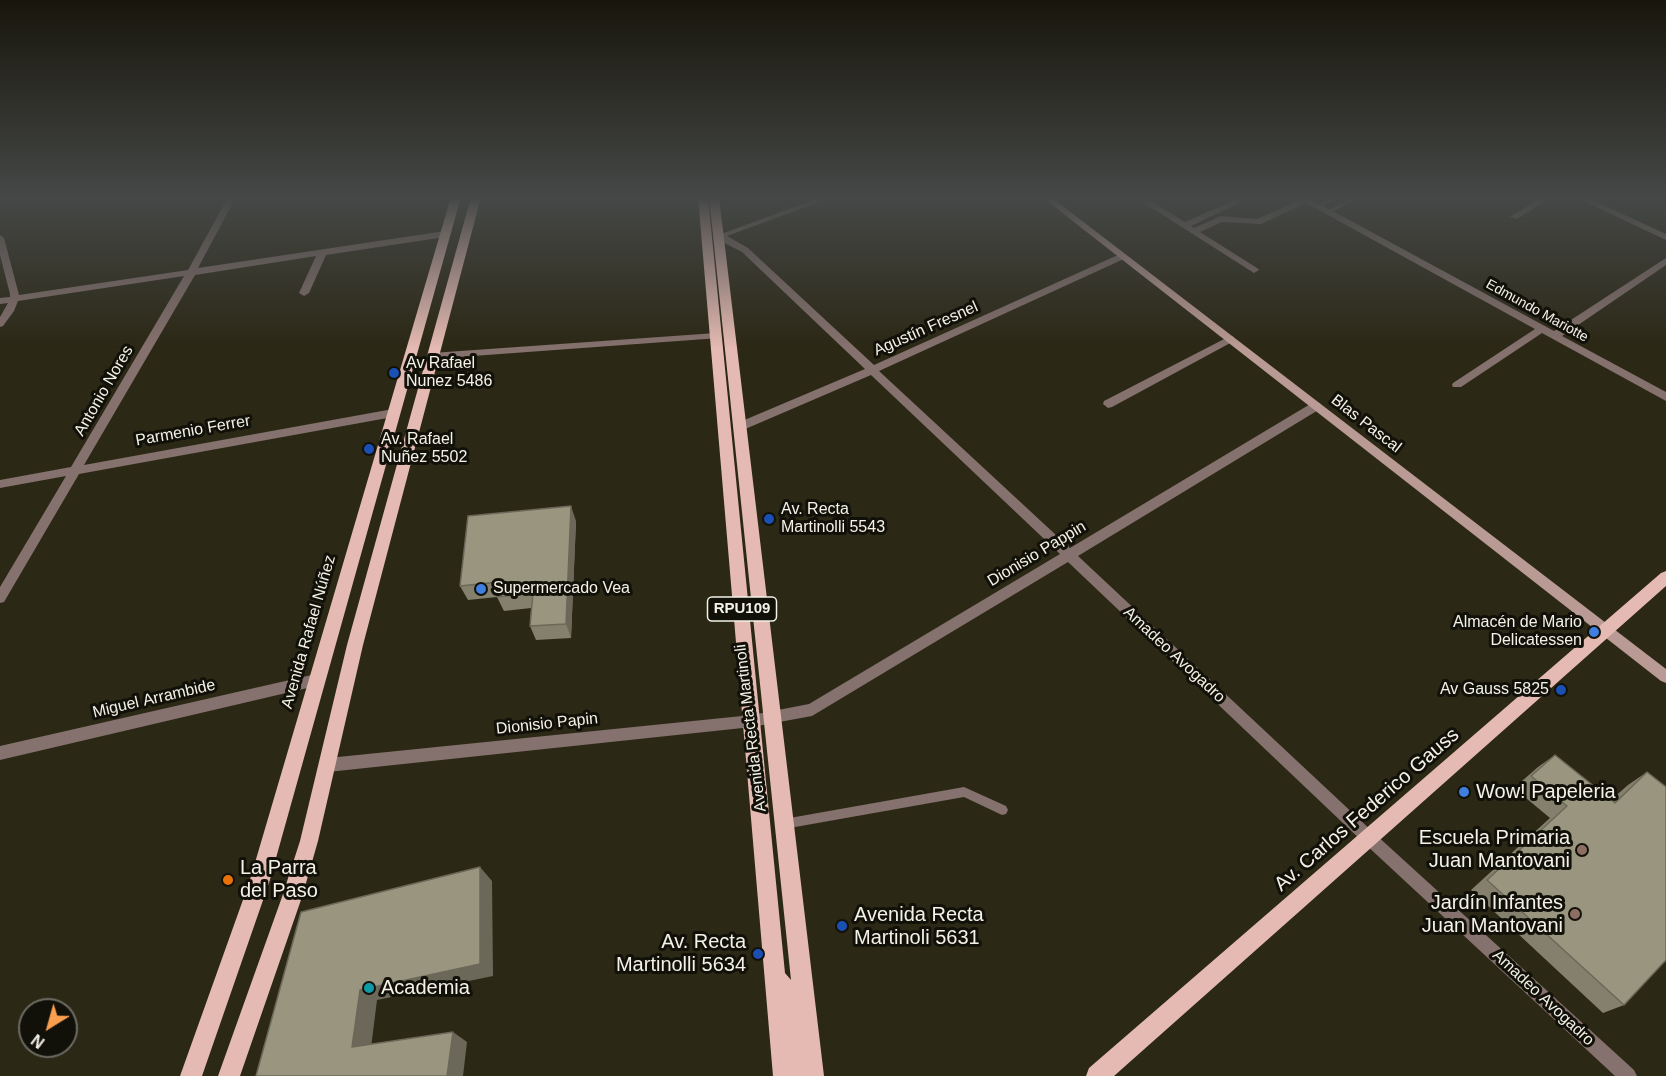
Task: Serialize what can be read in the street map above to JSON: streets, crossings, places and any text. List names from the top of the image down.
{
  "streets": {
    "main road": [
      "Blas Pascal",
      "RPU109",
      "Avenida Rafael Núñez",
      "Avenida Recta Martinoli",
      "Av. Carlos Federico Gauss"
    ],
    "street": [
      "Edmundo Mariotte",
      "Agustín Fresnel",
      "Antonio Nores",
      "Parmenio Ferrer",
      "Dionisio Pappin",
      "Amadeo Avogadro",
      "Miguel Arrambide",
      "Dionisio Papin"
    ]
  },
  "crossings": [
    ["Agustín Fresnel", "Blas Pascal"],
    ["Agustín Fresnel", "Amadeo Avogadro"],
    ["Agustín Fresnel", "Avenida Recta Martinoli"],
    ["Antonio Nores", "Parmenio Ferrer"],
    ["Blas Pascal", "Dionisio Pappin"],
    ["Blas Pascal", "Av. Carlos Federico Gauss"],
    ["Parmenio Ferrer", "Avenida Rafael Núñez"],
    ["Dionisio Pappin", "Amadeo Avogadro"],
    ["Dionisio Pappin", "Dionisio Papin"],
    ["Dionisio Pappin", "Avenida Recta Martinoli"],
    ["Avenida Rafael Núñez", "Miguel Arrambide"],
    ["Amadeo Avogadro", "Av. Carlos Federico Gauss"],
    ["Dionisio Papin", "Avenida Recta Martinoli"]
  ],
  "places": [
    "Av Rafael Nunez 5486",
    "Av. Rafael Nuñez 5502",
    "Av. Recta Martinolli 5543",
    "Supermercado Vea",
    "Almacén de Mario Delicatessen",
    "Av Gauss 5825",
    "Wow! Papeleria",
    "Escuela Primaria Juan Mantovani",
    "La Parra del Paso",
    "Jardín Infantes Juan Mantovani",
    "Avenida Recta Martinoli 5631",
    "Av. Recta Martinolli 5634",
    "Academia"
  ],
  "north": "bottom left"
}
